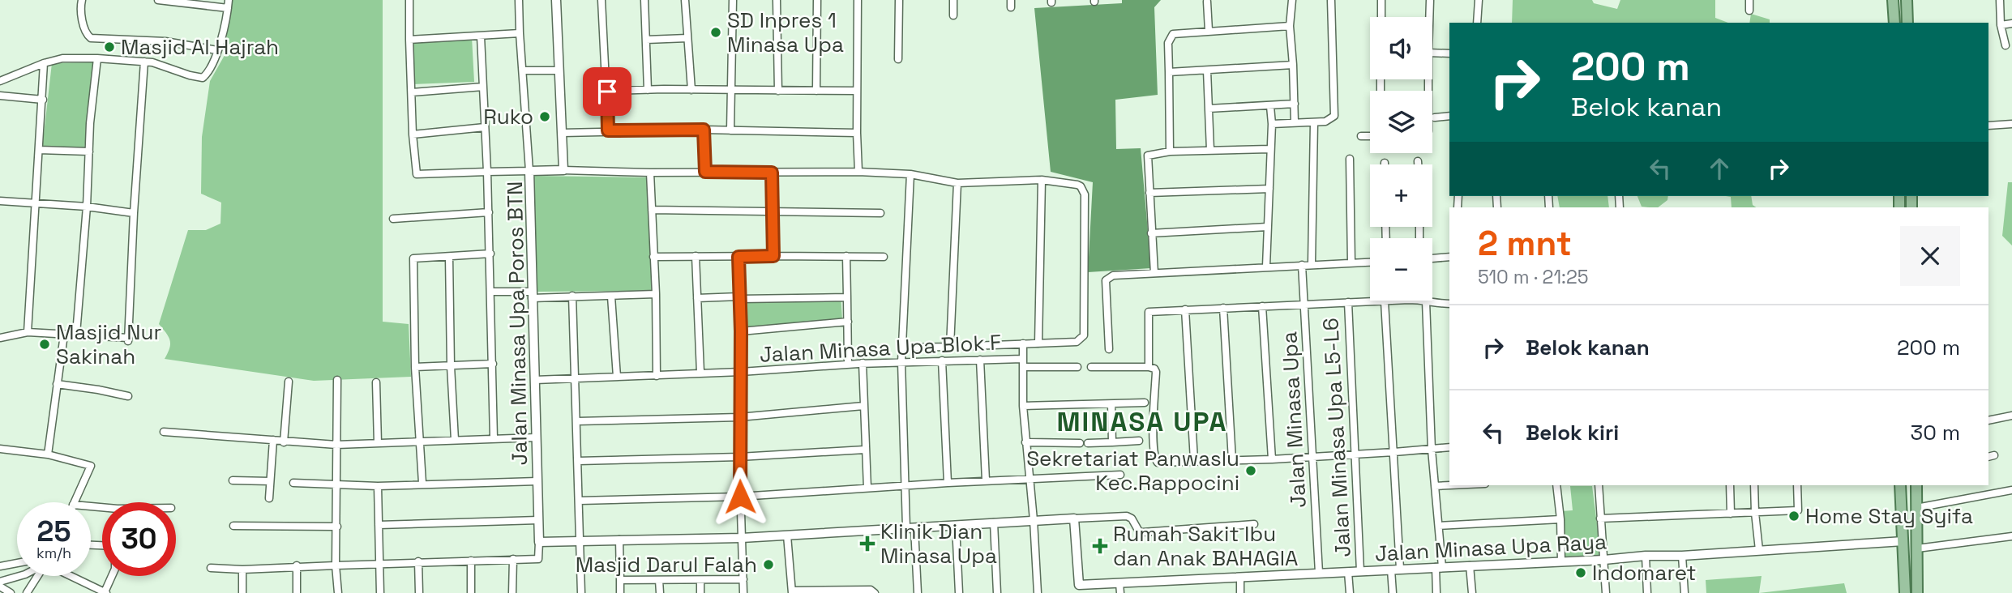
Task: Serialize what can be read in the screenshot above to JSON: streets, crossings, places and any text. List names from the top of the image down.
{
  "streets": {
    "street": [
      "Jalan Minasa Upa Poros BTN",
      "Jalan Minasa Upa Blok F",
      "Jalan Minasa Upa",
      "Jalan Minasa Upa L5-L6",
      "Jalan Minasa Upa Raya"
    ]
  },
  "crossings": [
    ["Jalan Minasa Upa Poros BTN", "Jalan Minasa Upa Blok F"],
    ["Jalan Minasa Upa", "Jalan Minasa Upa Raya"],
    ["Jalan Minasa Upa L5-L6", "Jalan Minasa Upa Raya"]
  ],
  "districts": ["MINASA UPA"],
  "places": {
    "other": [
      "SD Inpres 1 Minasa Upa",
      "Masjid Al Hajrah",
      "Ruko",
      "Masjid Nur Sakinah",
      "Sekretariat Panwaslu Kec.Rappocini",
      "Home Stay Syifa",
      "Masjid Darul Falah",
      "Indomaret"
    ],
    "health": ["Klinik Dian Minasa Upa", "Rumah Sakit Ibu dan Anak BAHAGIA"]
  },
  "page": {
    "map_buttons": ["+", "−"],
    "turn": ["200 m", "Belok kanan"],
    "heading": ["2 mnt", "510 m · 21:25"],
    "list": [
      {
        "name": "Belok kanan",
        "value": "200 m"
      },
      {
        "name": "Belok kiri",
        "value": "30 m"
      }
    ],
    "speed": "25 km/h",
    "limit": "30"
  }
}
